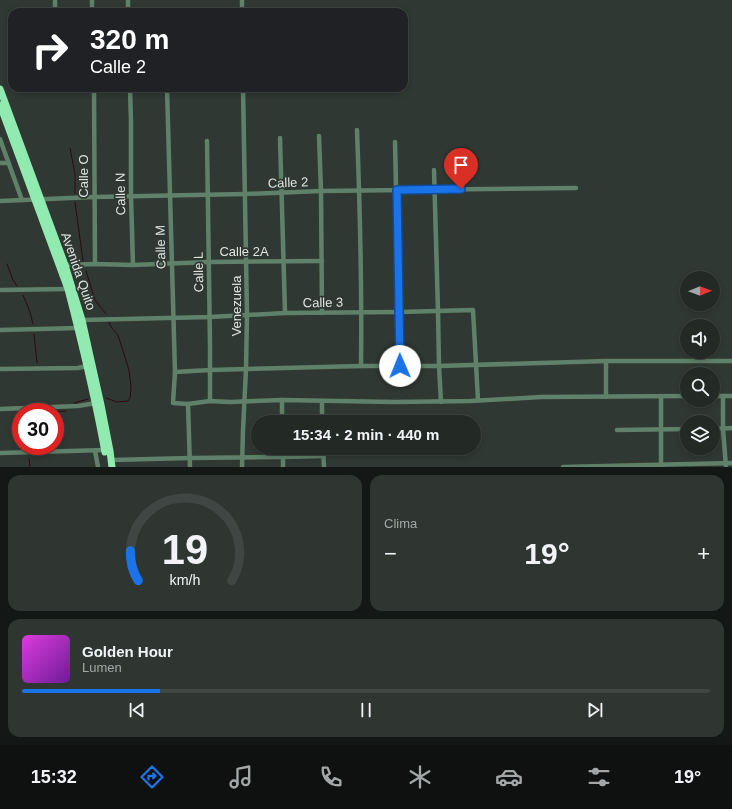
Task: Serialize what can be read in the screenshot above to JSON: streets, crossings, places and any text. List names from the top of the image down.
{
  "streets": {
    "highway": ["Avenida Quito"],
    "street": [
      "Calle O",
      "Calle 2",
      "Calle N",
      "Calle M",
      "Calle 2A",
      "Calle L",
      "Calle 3",
      "Venezuela"
    ]
  },
  "crossings": [
    ["Calle O", "Calle 2"],
    ["Calle O", "Calle 2A"],
    ["Calle 2", "Calle N"],
    ["Calle 2", "Calle M"],
    ["Calle 2", "Avenida Quito"],
    ["Calle 2", "Calle L"],
    ["Calle 2", "Venezuela"],
    ["Calle N", "Calle 2A"],
    ["Calle M", "Calle 2A"],
    ["Calle M", "Calle 3"],
    ["Calle 2A", "Avenida Quito"],
    ["Calle 2A", "Calle L"],
    ["Calle 2A", "Venezuela"],
    ["Avenida Quito", "Calle 3"],
    ["Calle L", "Calle 3"],
    ["Calle 3", "Venezuela"]
  ],
  "north": "right",
  "page": {
    "turn": ["320 m", "Calle 2"],
    "limit": "30",
    "trip": "15:34 · 2 min · 440 m",
    "tile": "Clima",
    "heat": ["−", "19°", "+"],
    "song": ["Golden Hour", "Lumen"],
    "tabs": ["15:32", "19°"],
    "gauge": ["19", "km/h"]
  }
}
